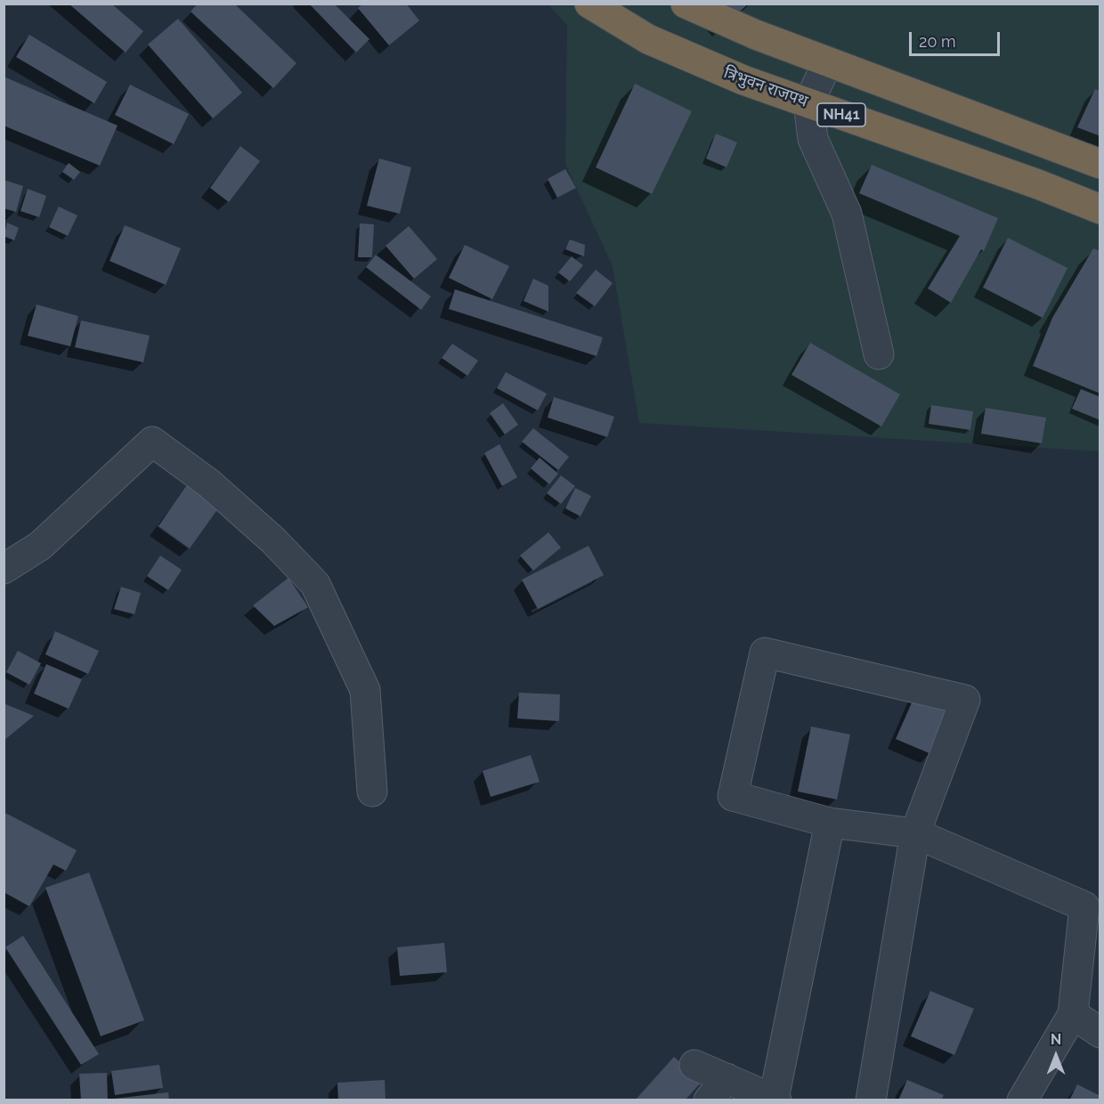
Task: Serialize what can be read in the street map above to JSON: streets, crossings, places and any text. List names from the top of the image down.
{
  "streets": {
    "highway": ["त्रिभुवन राजपथ", "NH41"]
  },
  "scale_bar": "20 m",
  "north": "top"
}
